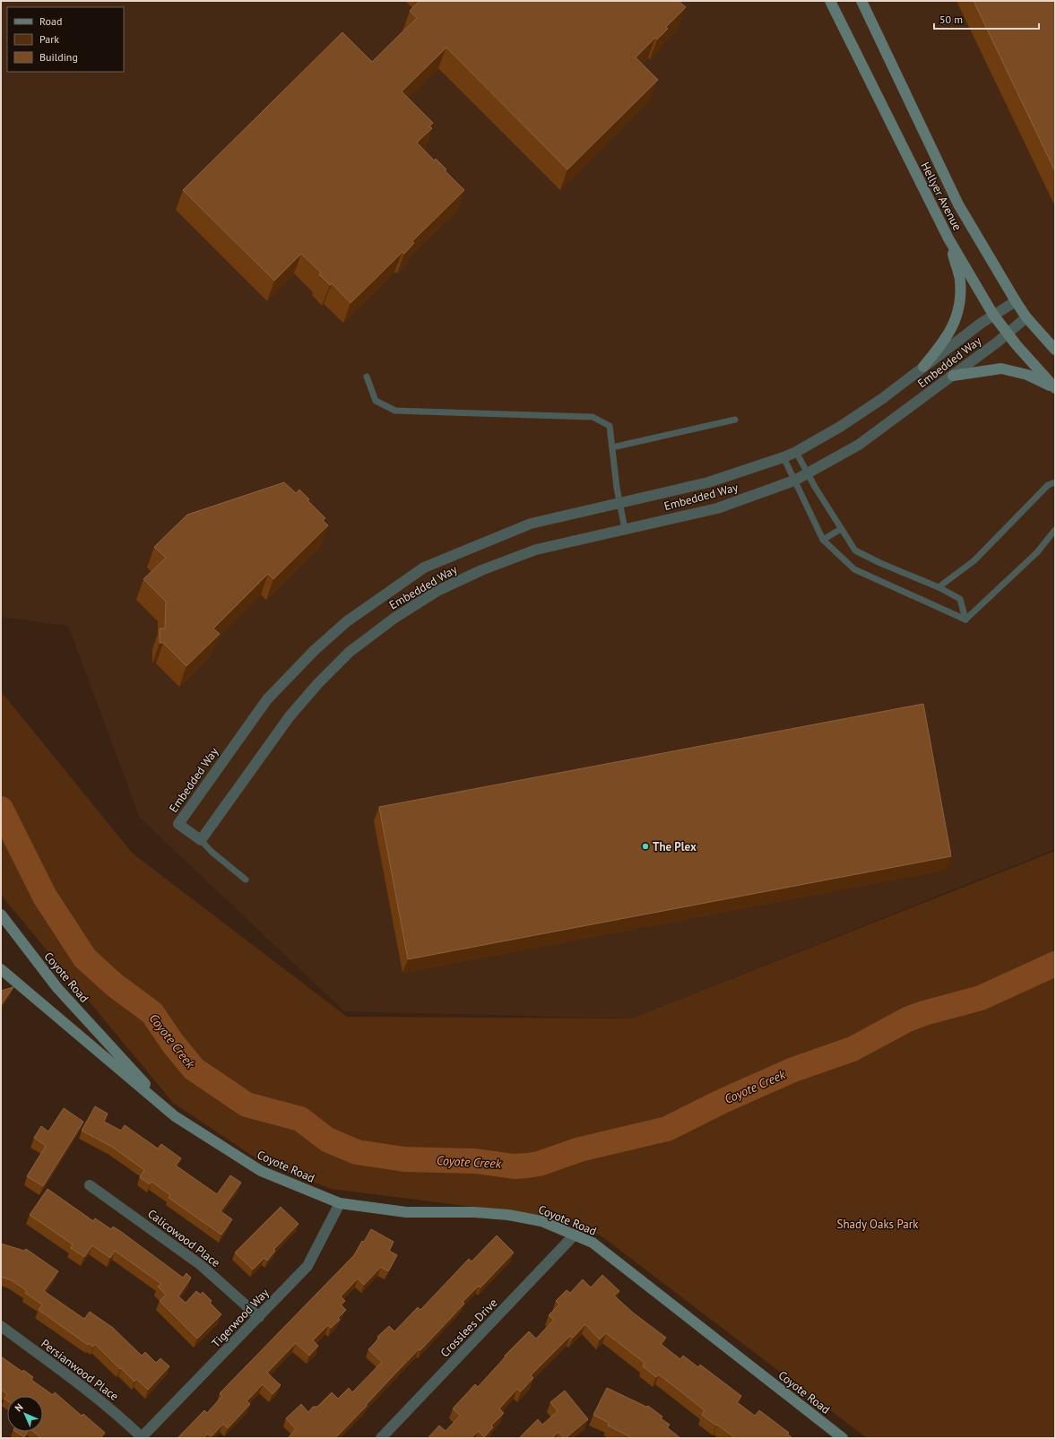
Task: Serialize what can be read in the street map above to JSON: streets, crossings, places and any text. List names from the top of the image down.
{
  "streets": {
    "street": [
      "Hellyer Avenue",
      "Embedded Way",
      "Coyote Road",
      "Calicowood Place",
      "Tigerwood Way",
      "Crosslees Drive",
      "Persianwood Place"
    ]
  },
  "crossings": [
    ["Hellyer Avenue", "Embedded Way"],
    ["Coyote Road", "Tigerwood Way"],
    ["Coyote Road", "Crosslees Drive"],
    ["Calicowood Place", "Tigerwood Way"],
    ["Tigerwood Way", "Persianwood Place"]
  ],
  "water": ["Coyote Creek"],
  "parks": ["Shady Oaks Park"],
  "places": ["The Plex"],
  "legend": ["Road", "Park", "Building"],
  "scale_bar": "50 m",
  "north": "top left"
}
